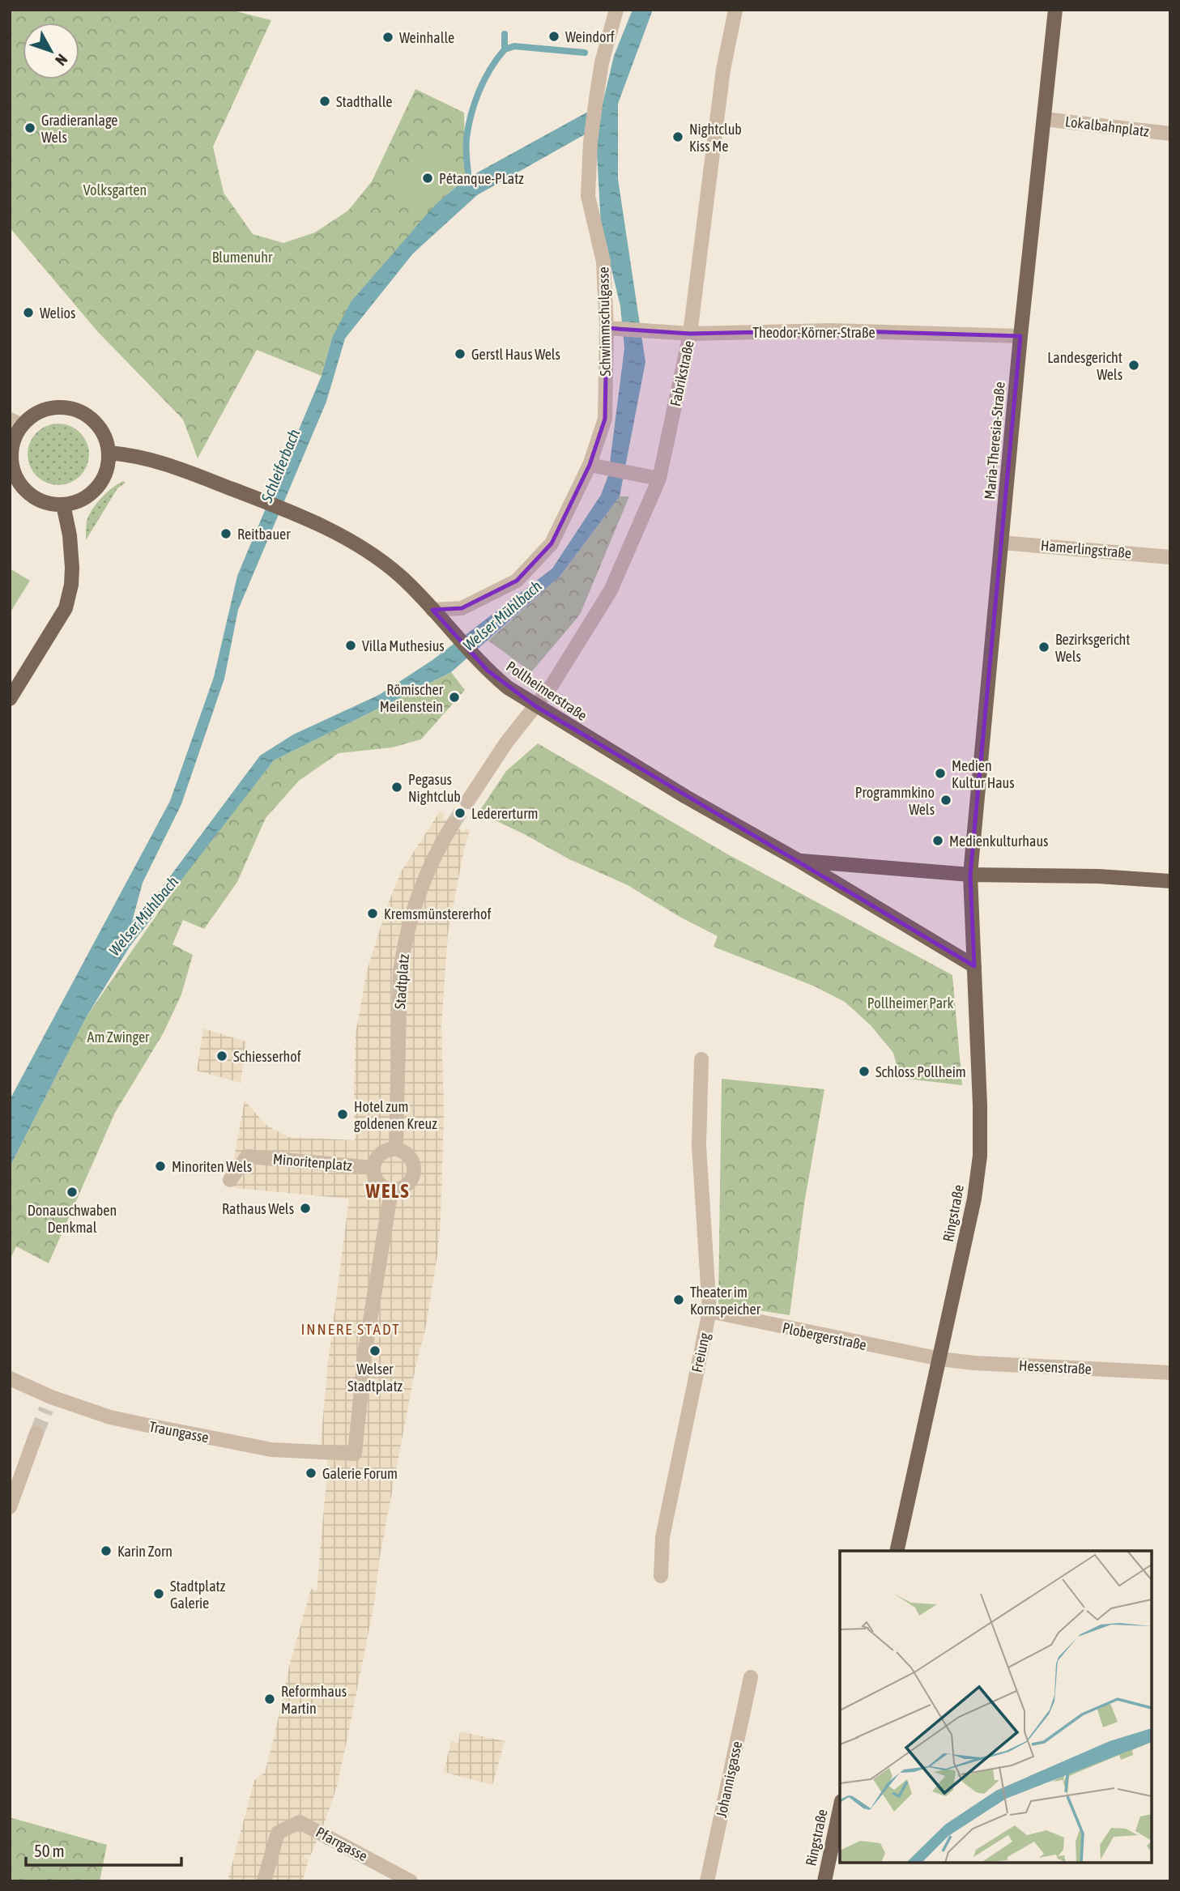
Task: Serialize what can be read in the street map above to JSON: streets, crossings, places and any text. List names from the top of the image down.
{
  "streets": {
    "main road": ["Maria-Theresia-Straße", "Pollheimerstraße", "Ringstraße"],
    "street": [
      "Lokalbahnplatz",
      "Schwimmschulgasse",
      "Theodor-Körner-Straße",
      "Fabrikstraße",
      "Hamerlingstraße",
      "Stadtplatz",
      "Minoritenplatz",
      "Plobergerstraße",
      "Freiung",
      "Hessenstraße",
      "Traungasse",
      "Johannisgasse",
      "Pfarrgasse"
    ]
  },
  "crossings": [
    ["Lokalbahnplatz", "Maria-Theresia-Straße"],
    ["Schwimmschulgasse", "Theodor-Körner-Straße"],
    ["Schwimmschulgasse", "Pollheimerstraße"],
    ["Theodor-Körner-Straße", "Fabrikstraße"],
    ["Theodor-Körner-Straße", "Maria-Theresia-Straße"],
    ["Fabrikstraße", "Pollheimerstraße"],
    ["Maria-Theresia-Straße", "Hamerlingstraße"],
    ["Maria-Theresia-Straße", "Pollheimerstraße"],
    ["Maria-Theresia-Straße", "Ringstraße"],
    ["Pollheimerstraße", "Ringstraße"],
    ["Stadtplatz", "Minoritenplatz"],
    ["Stadtplatz", "Traungasse"],
    ["Minoritenplatz", "Traungasse"],
    ["Ringstraße", "Plobergerstraße"],
    ["Ringstraße", "Hessenstraße"],
    ["Plobergerstraße", "Freiung"],
    ["Plobergerstraße", "Hessenstraße"]
  ],
  "districts": ["WELS", "INNERE STADT"],
  "water": ["Schleiferbach", "Welser Mühlbach"],
  "parks": [
    "Volksgarten",
    "Blumenuhr",
    "Pollheimer Park",
    "Am Zwinger"
  ],
  "places": [
    "Weindorf",
    "Weinhalle",
    "Stadthalle",
    "Gradieranlage Wels",
    "Nightclub Kiss Me",
    "Pétanque-PLatz",
    "Welios",
    "Gerstl Haus Wels",
    "Landesgericht Wels",
    "Reitbauer",
    "Villa Muthesius",
    "Bezirksgericht Wels",
    "Römischer Meilenstein",
    "Medien Kultur Haus",
    "Pegasus Nightclub",
    "Programmkino Wels",
    "Ledererturm",
    "Medienkulturhaus",
    "Kremsmünstererhof",
    "Schiesserhof",
    "Schloss Pollheim",
    "Hotel zum goldenen Kreuz",
    "Minoriten Wels",
    "Donauschwaben Denkmal",
    "Rathaus Wels",
    "Theater im Kornspeicher",
    "Welser Stadtplatz",
    "Galerie Forum",
    "Karin Zorn",
    "Stadtplatz Galerie",
    "Reformhaus Martin"
  ],
  "scale_bar": "50 m",
  "north": "bottom right"
}
